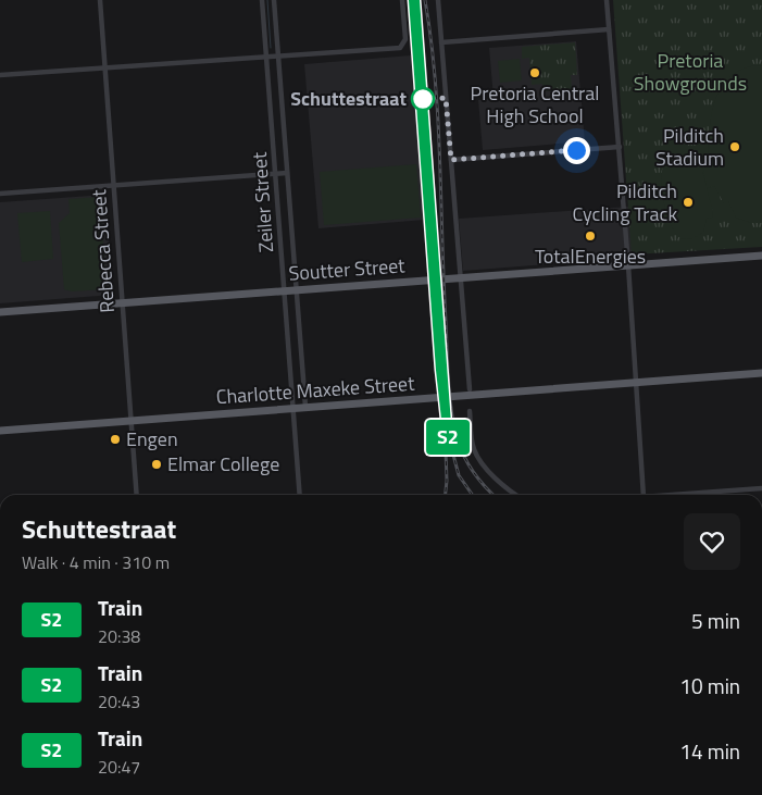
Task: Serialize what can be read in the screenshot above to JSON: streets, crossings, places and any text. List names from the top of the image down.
{
  "streets": {
    "main road": ["Soutter Street", "Charlotte Maxeke Street"],
    "street": ["Zeiler Street", "Rebecca Street"]
  },
  "crossings": [
    ["Zeiler Street", "Soutter Street"],
    ["Zeiler Street", "Charlotte Maxeke Street"],
    ["Rebecca Street", "Soutter Street"],
    ["Rebecca Street", "Charlotte Maxeke Street"]
  ],
  "parks": ["Pretoria Showgrounds"],
  "places": [
    "Pretoria Central High School",
    "Schuttestraat",
    "Pilditch Stadium",
    "Pilditch Cycling Track",
    "TotalEnergies",
    "Engen",
    "Elmar College"
  ],
  "page": {
    "on_map": "S2",
    "heading": ["Schuttestraat", "Walk · 4 min · 310 m"],
    "list": [
      {
        "mark": "S2",
        "name": "Train",
        "note": "20:38",
        "value": "5 min"
      },
      {
        "mark": "S2",
        "name": "Train",
        "note": "20:43",
        "value": "10 min"
      },
      {
        "mark": "S2",
        "name": "Train",
        "note": "20:47",
        "value": "14 min"
      }
    ]
  }
}
